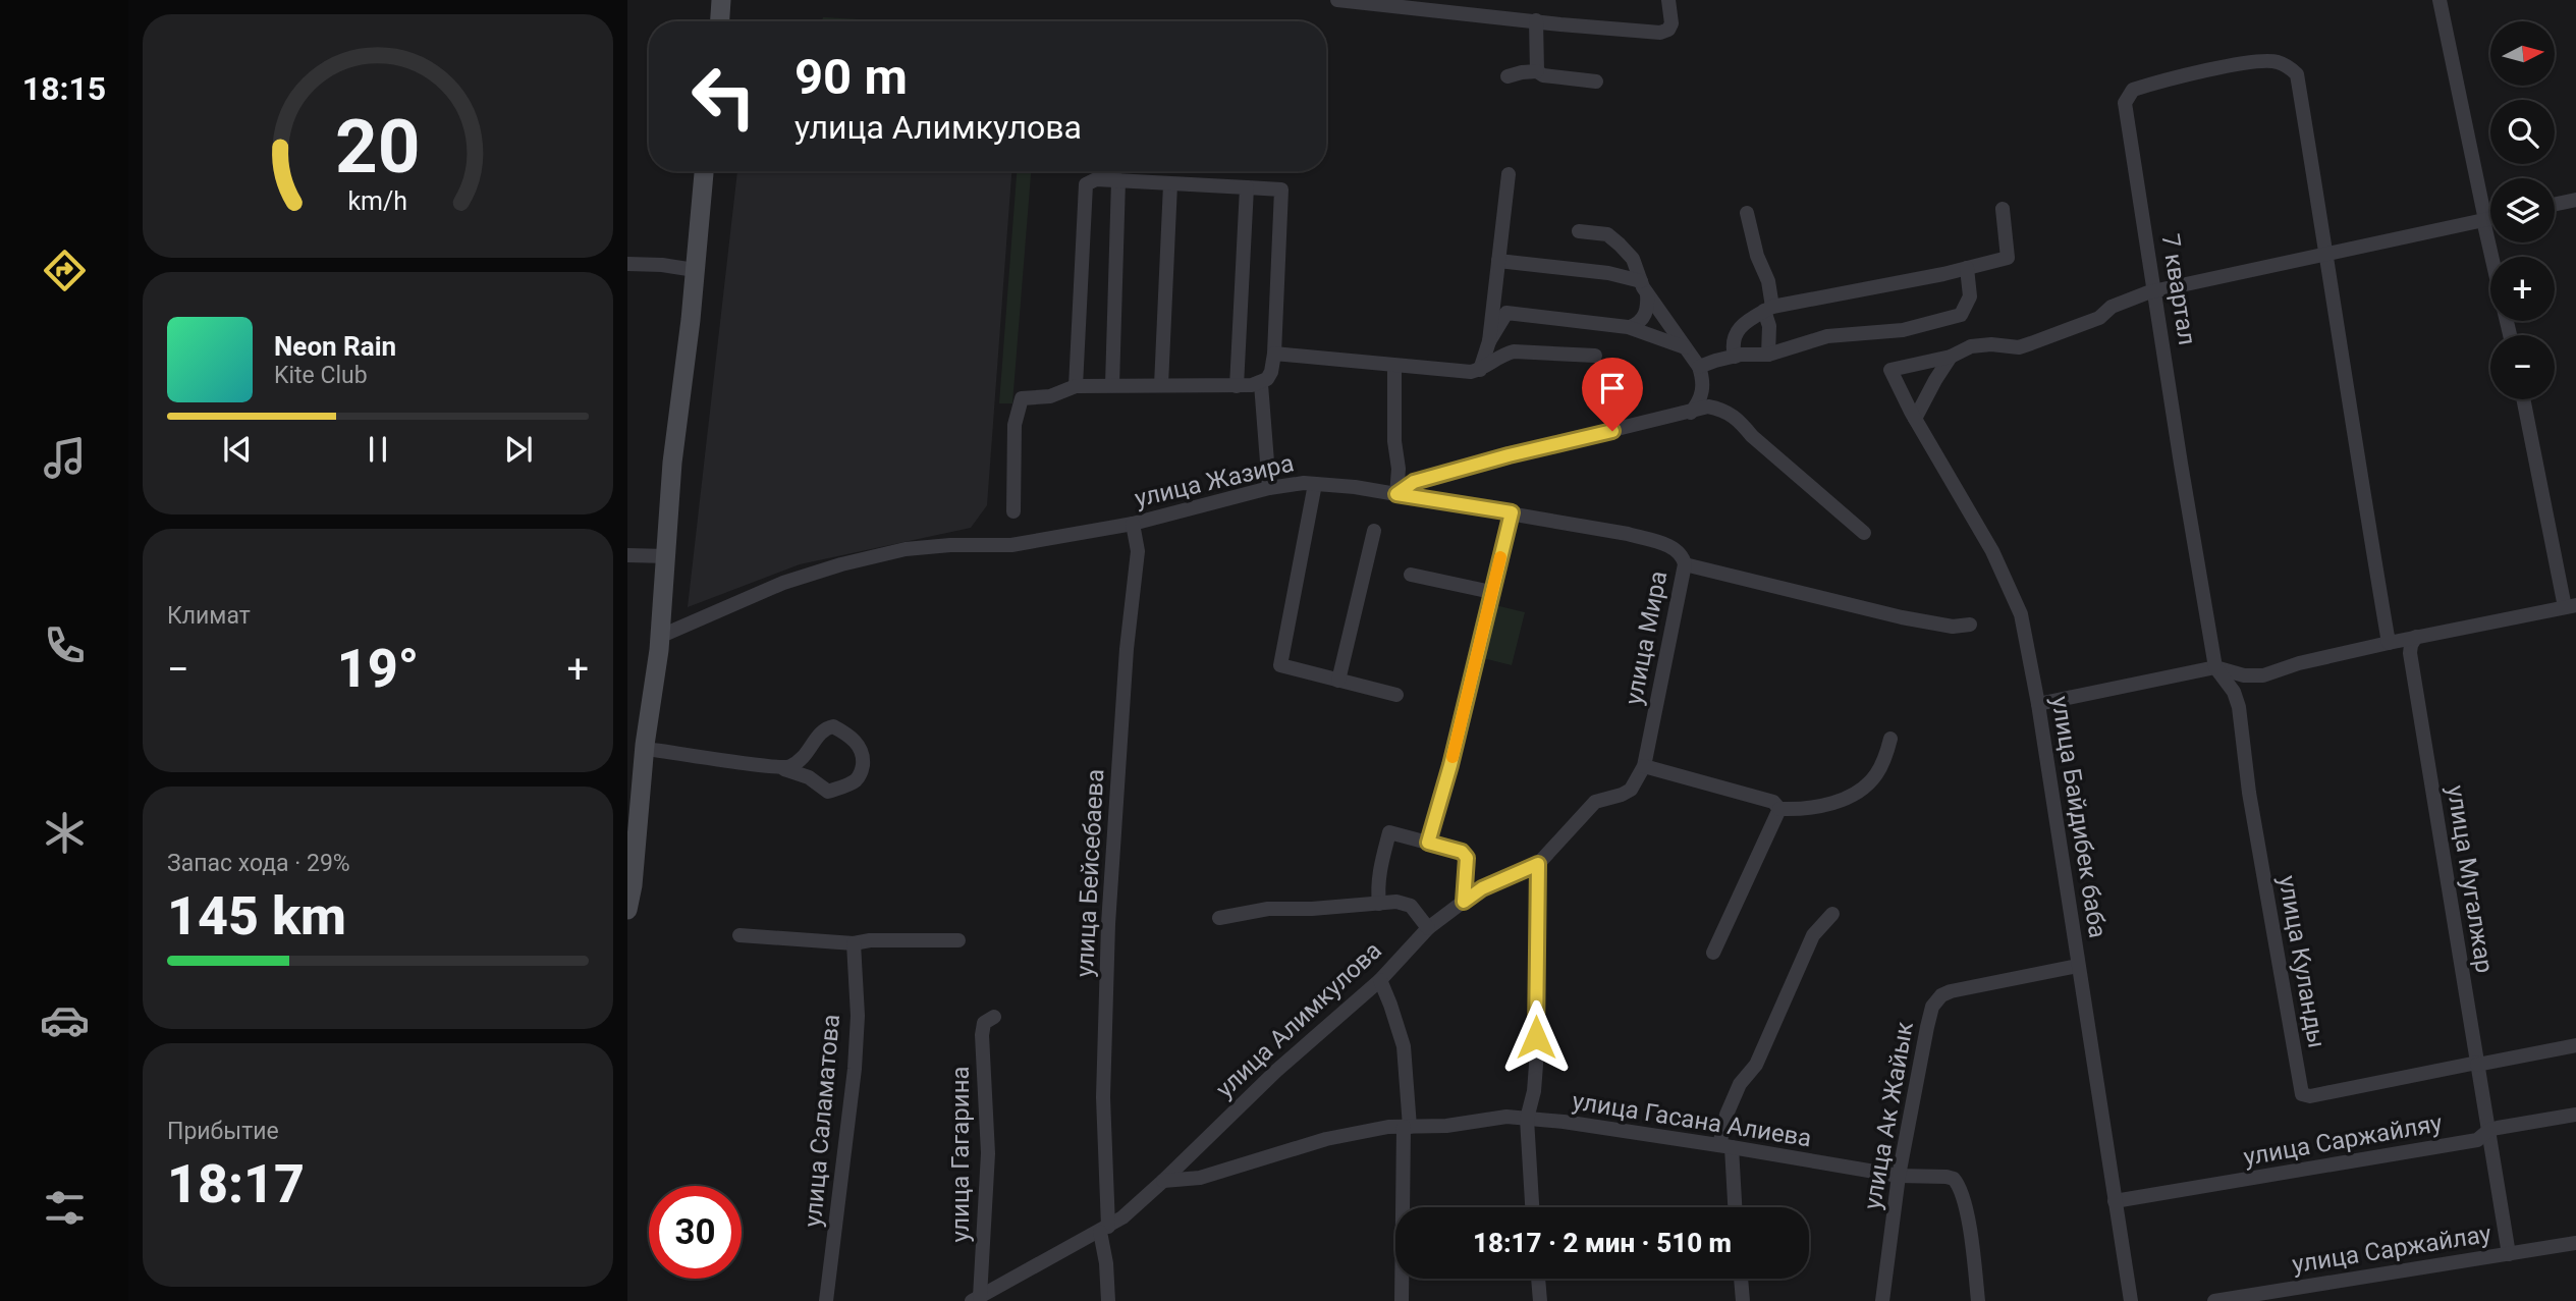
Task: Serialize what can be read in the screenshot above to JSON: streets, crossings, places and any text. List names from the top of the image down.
{
  "streets": {
    "street": [
      "7 квартал",
      "улица Жазира",
      "улица Мира",
      "улица Байдибек баба",
      "улица Бейсебаева",
      "улица Мугалжар",
      "улица Куланды",
      "улица Алимкулова",
      "улица Ак Жайык",
      "улица Гасана Алиева",
      "улица Саламатова",
      "улица Саржайляу",
      "улица Гагарина",
      "улица Саржайлау"
    ]
  },
  "crossings": [
    ["7 квартал", "улица Куланды"],
    ["улица Жазира", "улица Мира"],
    ["улица Жазира", "улица Бейсебаева"],
    ["улица Мира", "улица Алимкулова"],
    ["улица Байдибек баба", "улица Ак Жайык"],
    ["улица Байдибек баба", "улица Саржайляу"],
    ["улица Бейсебаева", "улица Алимкулова"],
    ["улица Мугалжар", "улица Куланды"],
    ["улица Мугалжар", "улица Саржайляу"],
    ["улица Мугалжар", "улица Саржайлау"],
    ["улица Алимкулова", "улица Гасана Алиева"],
    ["улица Алимкулова", "улица Гагарина"],
    ["улица Ак Жайык", "улица Гасана Алиева"]
  ],
  "north": "right",
  "page": {
    "tabs": "18:15",
    "map_buttons": ["+", "−"],
    "turn": ["90 m", "улица Алимкулова"],
    "song": ["Neon Rain", "Kite Club"],
    "tile": [
      "Климат",
      ["Запас хода · 29%", "145 km"],
      ["Прибытие", "18:17"]
    ],
    "heat": ["−", "19°", "+"],
    "limit": "30",
    "trip": "18:17 · 2 мин · 510 m",
    "gauge": ["20", "km/h"]
  }
}
